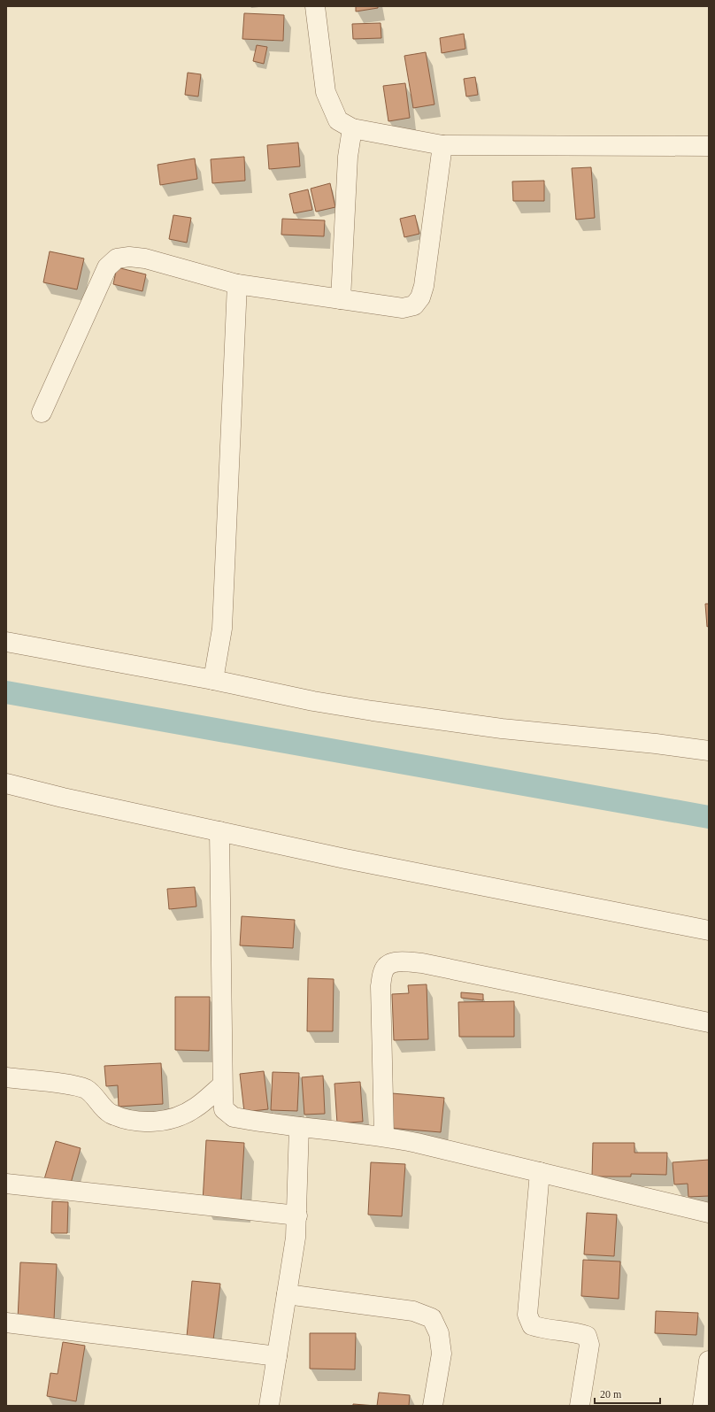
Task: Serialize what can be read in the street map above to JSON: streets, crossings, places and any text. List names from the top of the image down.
{
  "scale_bar": "20 m"
}
